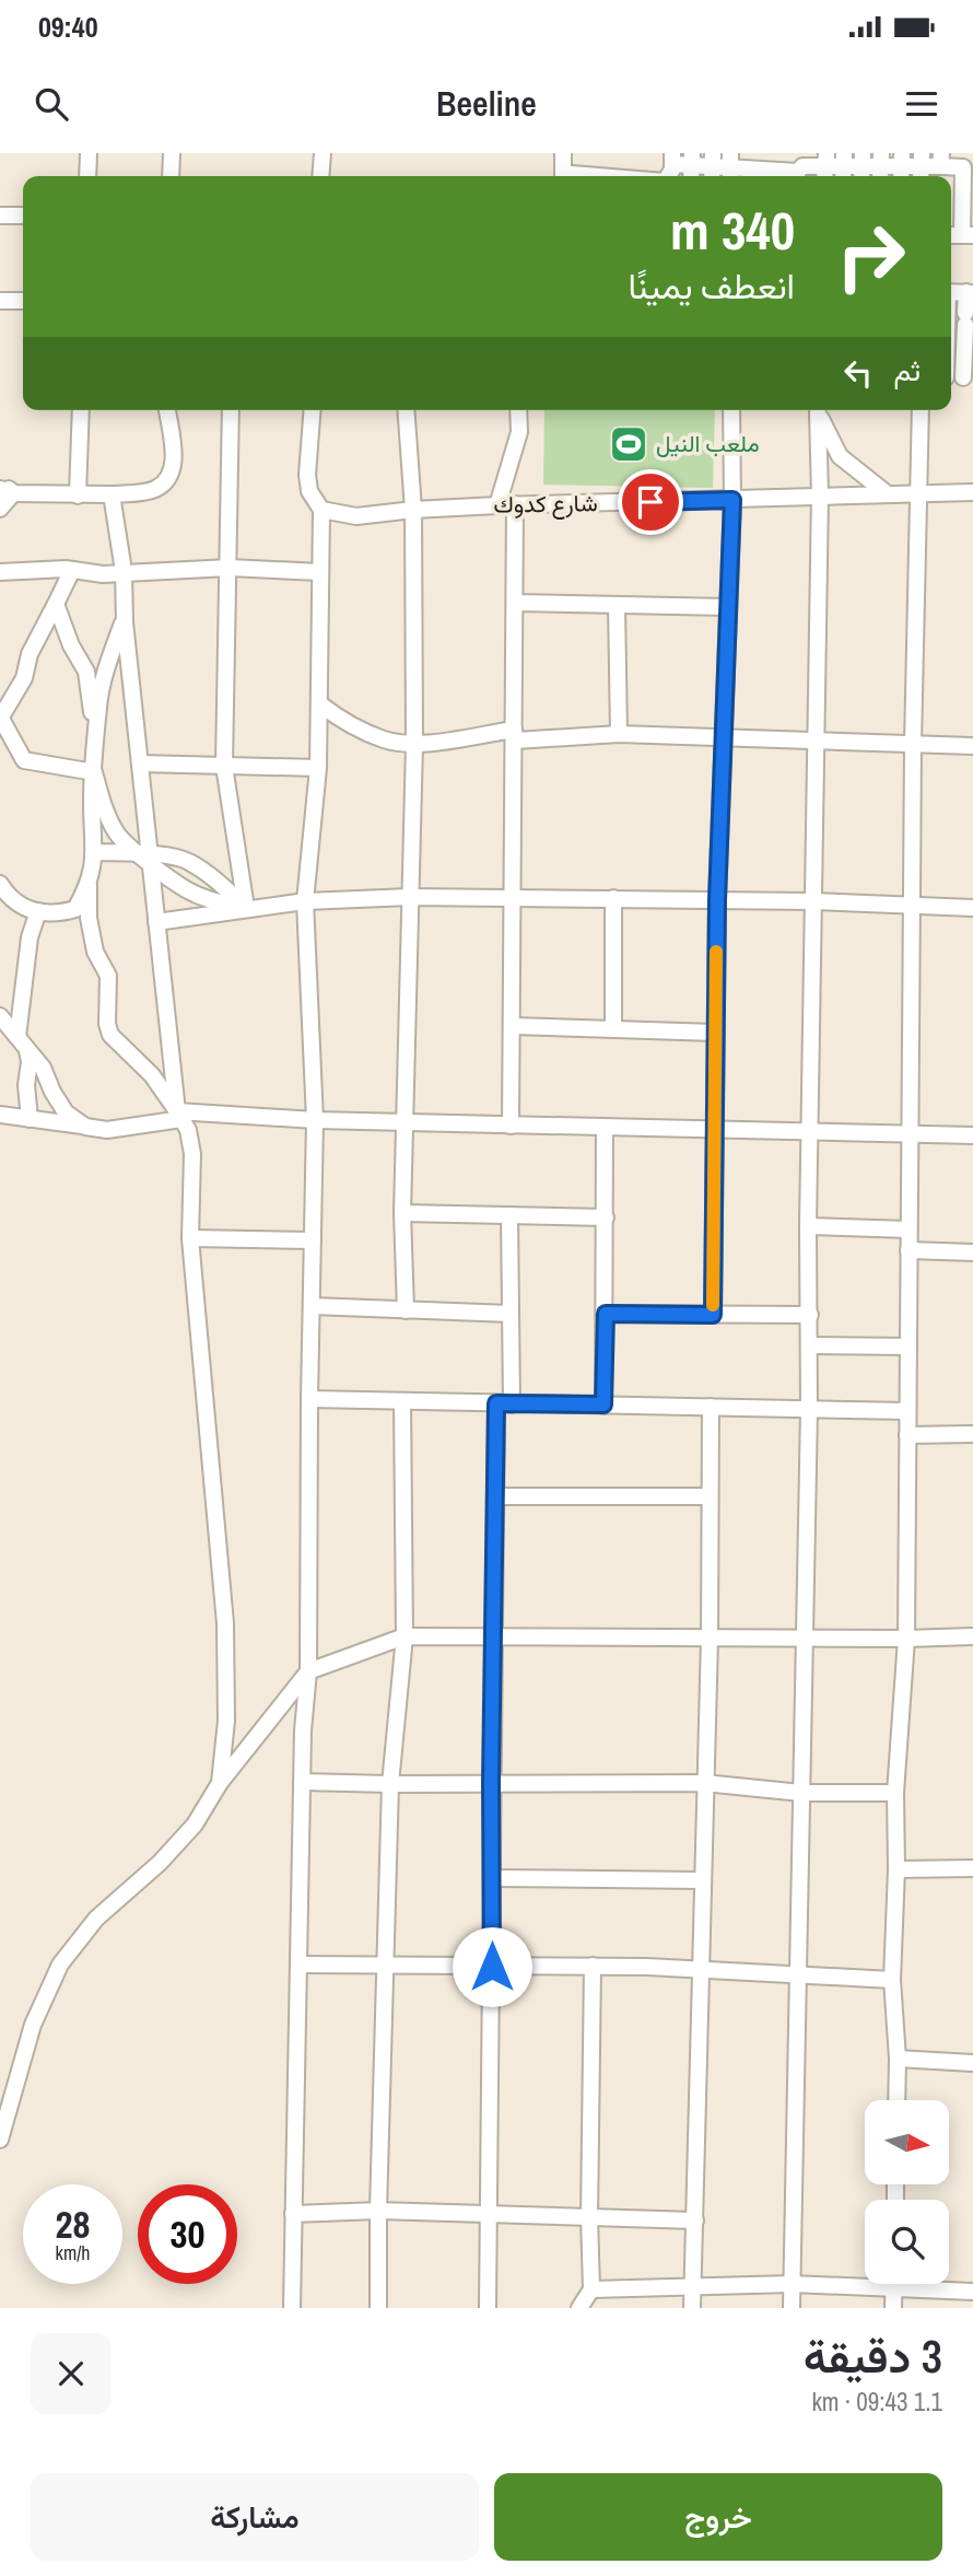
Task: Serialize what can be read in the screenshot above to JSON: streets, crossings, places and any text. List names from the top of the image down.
{
  "streets": {
    "street": ["شارع كدوك"]
  },
  "places": {
    "sports": ["ملعب النيل"]
  },
  "north": "right",
  "page": {
    "status": "09:40",
    "header": "Beeline",
    "turn": ["340 m", "انعطف يمينًا"],
    "then": "ثم",
    "speed": "28 km/h",
    "limit": "30",
    "heading": ["3 دقيقة", "1.1 km · 09:43"],
    "buttons": ["خروج", "مشاركة"]
  }
}
